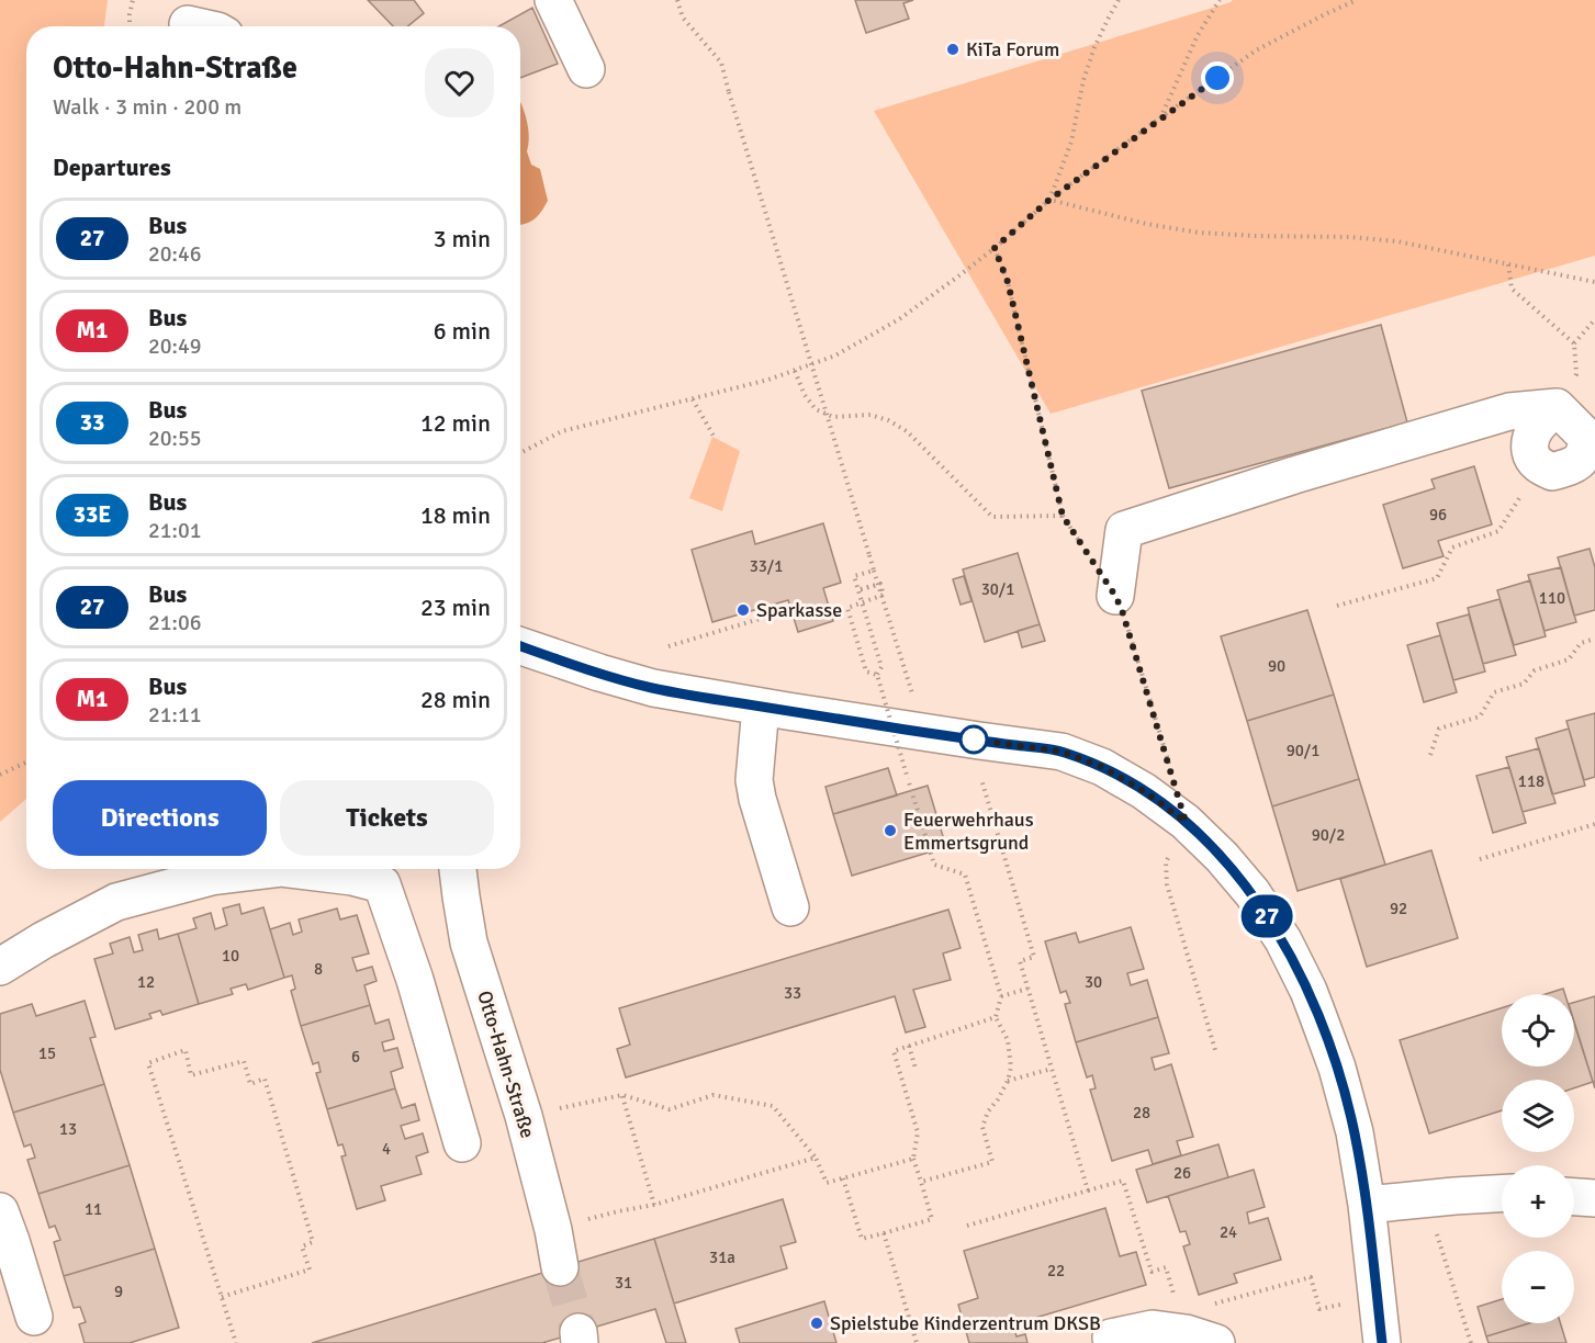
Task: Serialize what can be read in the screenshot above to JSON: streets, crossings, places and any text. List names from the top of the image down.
{
  "streets": {
    "street": ["Otto-Hahn-Straße"]
  },
  "places": [
    "KiTa Forum",
    "Sparkasse",
    "Feuerwehrhaus Emmertsgrund",
    "Spielstube Kinderzentrum DKSB"
  ],
  "lines": ["bus line 27"],
  "house_numbers": [
    "96",
    "33/1",
    "30/1",
    "110",
    "90",
    "90/1",
    "118",
    "90/2",
    "92",
    "10",
    "8",
    "12",
    "30",
    "33",
    "15",
    "6",
    "28",
    "13",
    "4",
    "26",
    "11",
    "24",
    "31a",
    "22",
    "31",
    "9"
  ],
  "page": {
    "on_map": "27",
    "heading": [
      ["Otto-Hahn-Straße", "Walk · 3 min · 200 m"],
      "Departures"
    ],
    "list": [
      {
        "mark": "27",
        "name": "Bus",
        "note": "20:46",
        "value": "3 min"
      },
      {
        "mark": "M1",
        "name": "Bus",
        "note": "20:49",
        "value": "6 min"
      },
      {
        "mark": "33",
        "name": "Bus",
        "note": "20:55",
        "value": "12 min"
      },
      {
        "mark": "33E",
        "name": "Bus",
        "note": "21:01",
        "value": "18 min"
      },
      {
        "mark": "27",
        "name": "Bus",
        "note": "21:06",
        "value": "23 min"
      },
      {
        "mark": "M1",
        "name": "Bus",
        "note": "21:11",
        "value": "28 min"
      }
    ],
    "buttons": ["Directions", "Tickets"],
    "map_buttons": ["+", "−"]
  }
}
